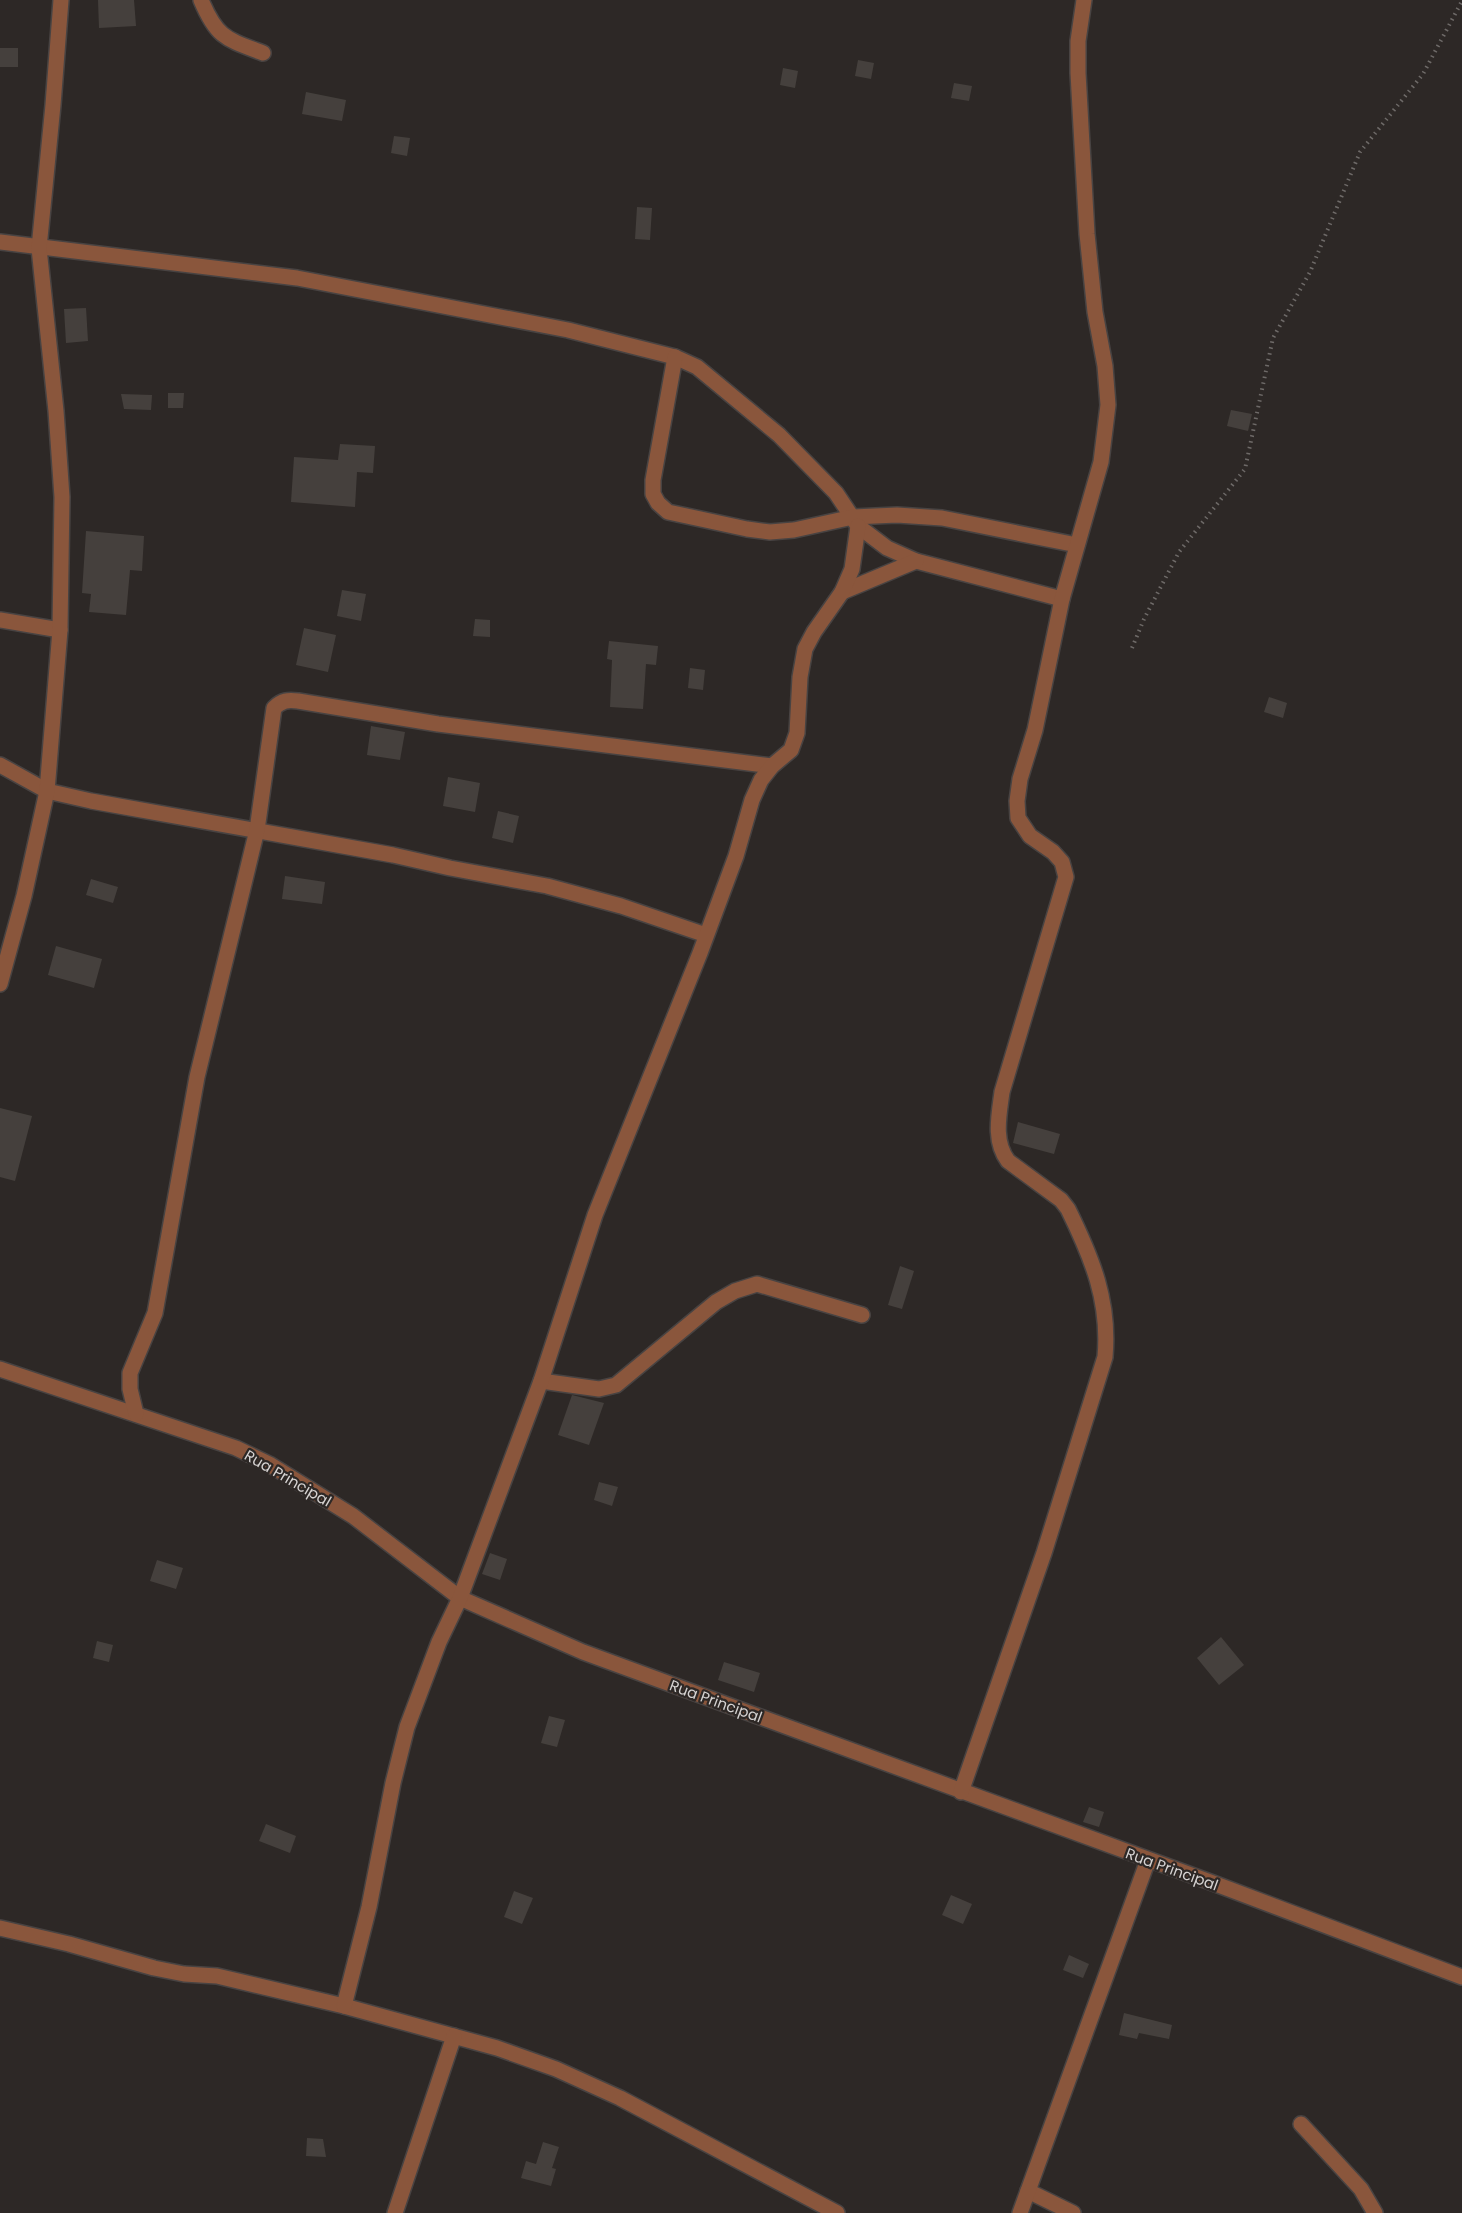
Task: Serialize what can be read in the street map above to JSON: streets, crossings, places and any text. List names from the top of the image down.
{
  "streets": {
    "street": ["Rua Principal"]
  }
}
